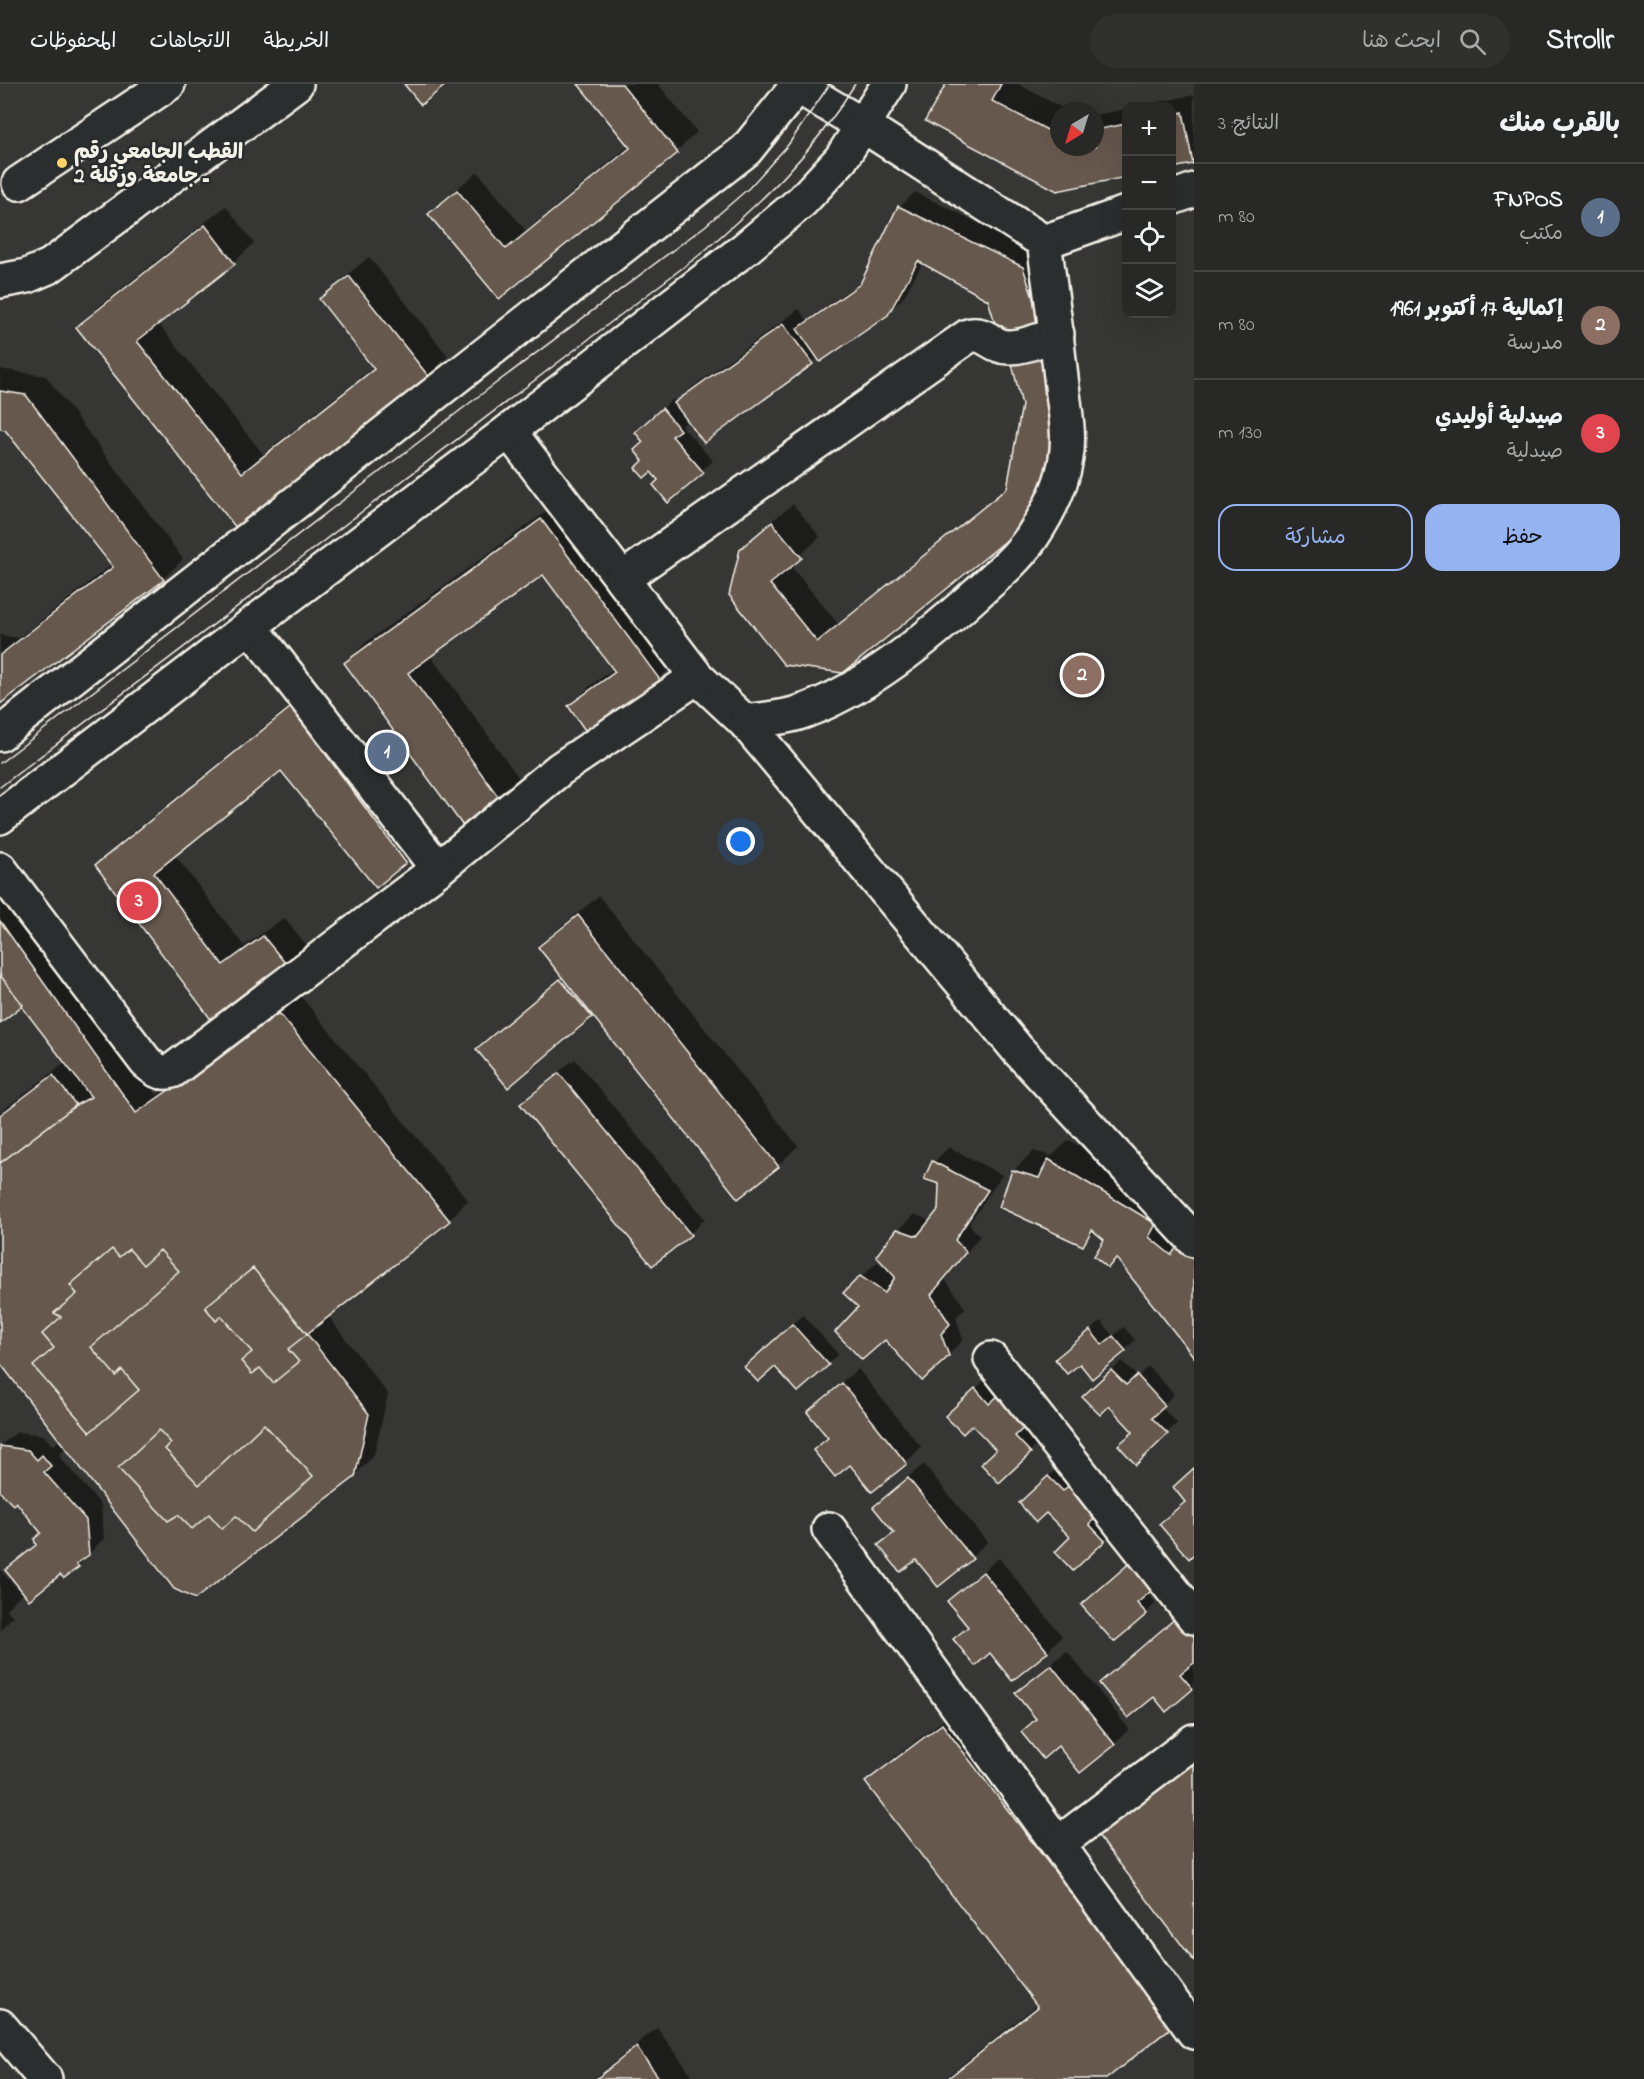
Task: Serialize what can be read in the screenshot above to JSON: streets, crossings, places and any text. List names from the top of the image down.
{
  "places": ["القطب الجامعي رقم 2 ـ جامعة ورقلة"],
  "north": "bottom left",
  "page": {
    "header": "Strollr",
    "search": "ابحث هنا",
    "nav": ["الخريطة", "الاتجاهات", "المحفوظات"],
    "heading": ["بالقرب منك", "النتائج: 3"],
    "map_buttons": ["+", "−"],
    "list": [
      {
        "mark": "1",
        "name": "FNPOS",
        "note": "مكتب",
        "value": "80 m"
      },
      {
        "mark": "2",
        "name": "إكمالية 17 أكتوبر 1961",
        "note": "مدرسة",
        "value": "80 m"
      },
      {
        "mark": "3",
        "name": "صيدلية أوليدي",
        "note": "صيدلية",
        "value": "130 m"
      }
    ],
    "buttons": ["حفظ", "مشاركة"],
    "pins": ["2", "1", "3"]
  }
}
